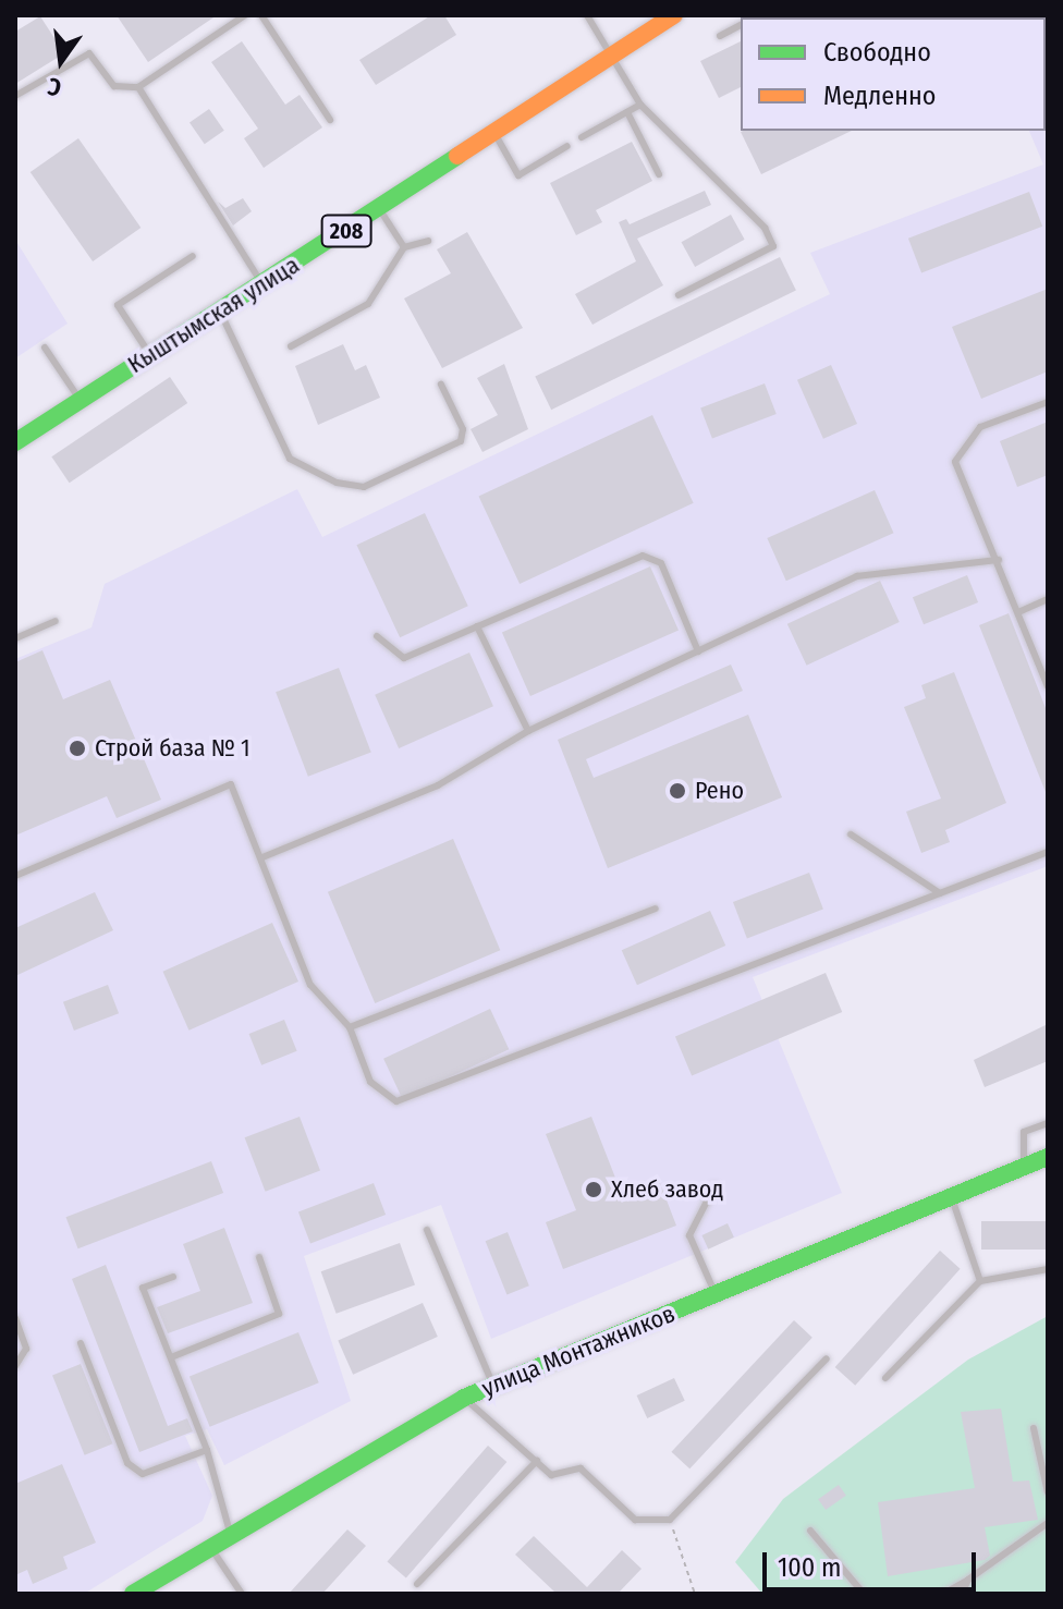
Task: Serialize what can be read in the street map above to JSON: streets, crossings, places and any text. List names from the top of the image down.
{
  "streets": {
    "street": ["208", "Кыштымская улица", "улица Монтажников"]
  },
  "places": ["Строй база № 1", "Рено", "Хлеб завод"],
  "legend": ["Свободно", "Медленно"],
  "scale_bar": "100 m",
  "north": "bottom"
}
